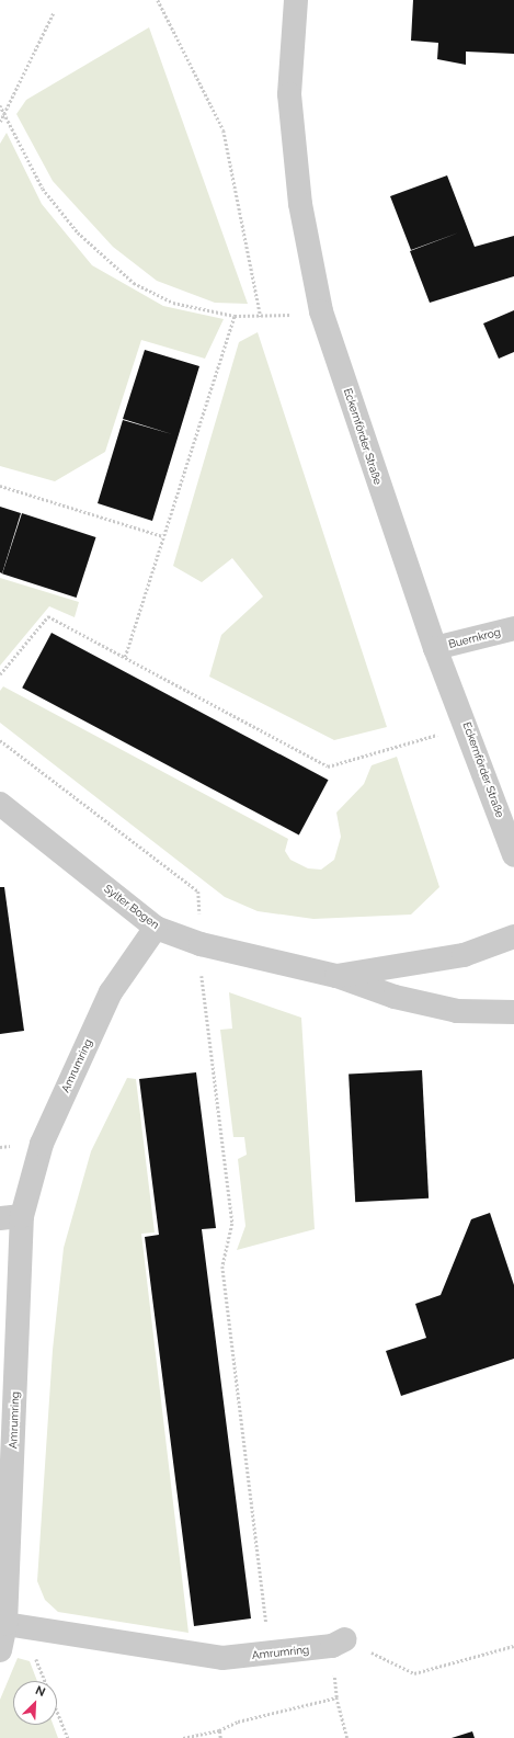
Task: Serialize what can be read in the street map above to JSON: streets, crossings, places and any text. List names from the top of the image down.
{
  "streets": {
    "street": [
      "Eckernförder Straße",
      "Buernkrog",
      "Sylter Bogen",
      "Amrumring"
    ]
  },
  "crossings": [
    ["Eckernförder Straße", "Buernkrog"],
    ["Sylter Bogen", "Amrumring"]
  ],
  "north": "top right"
}
